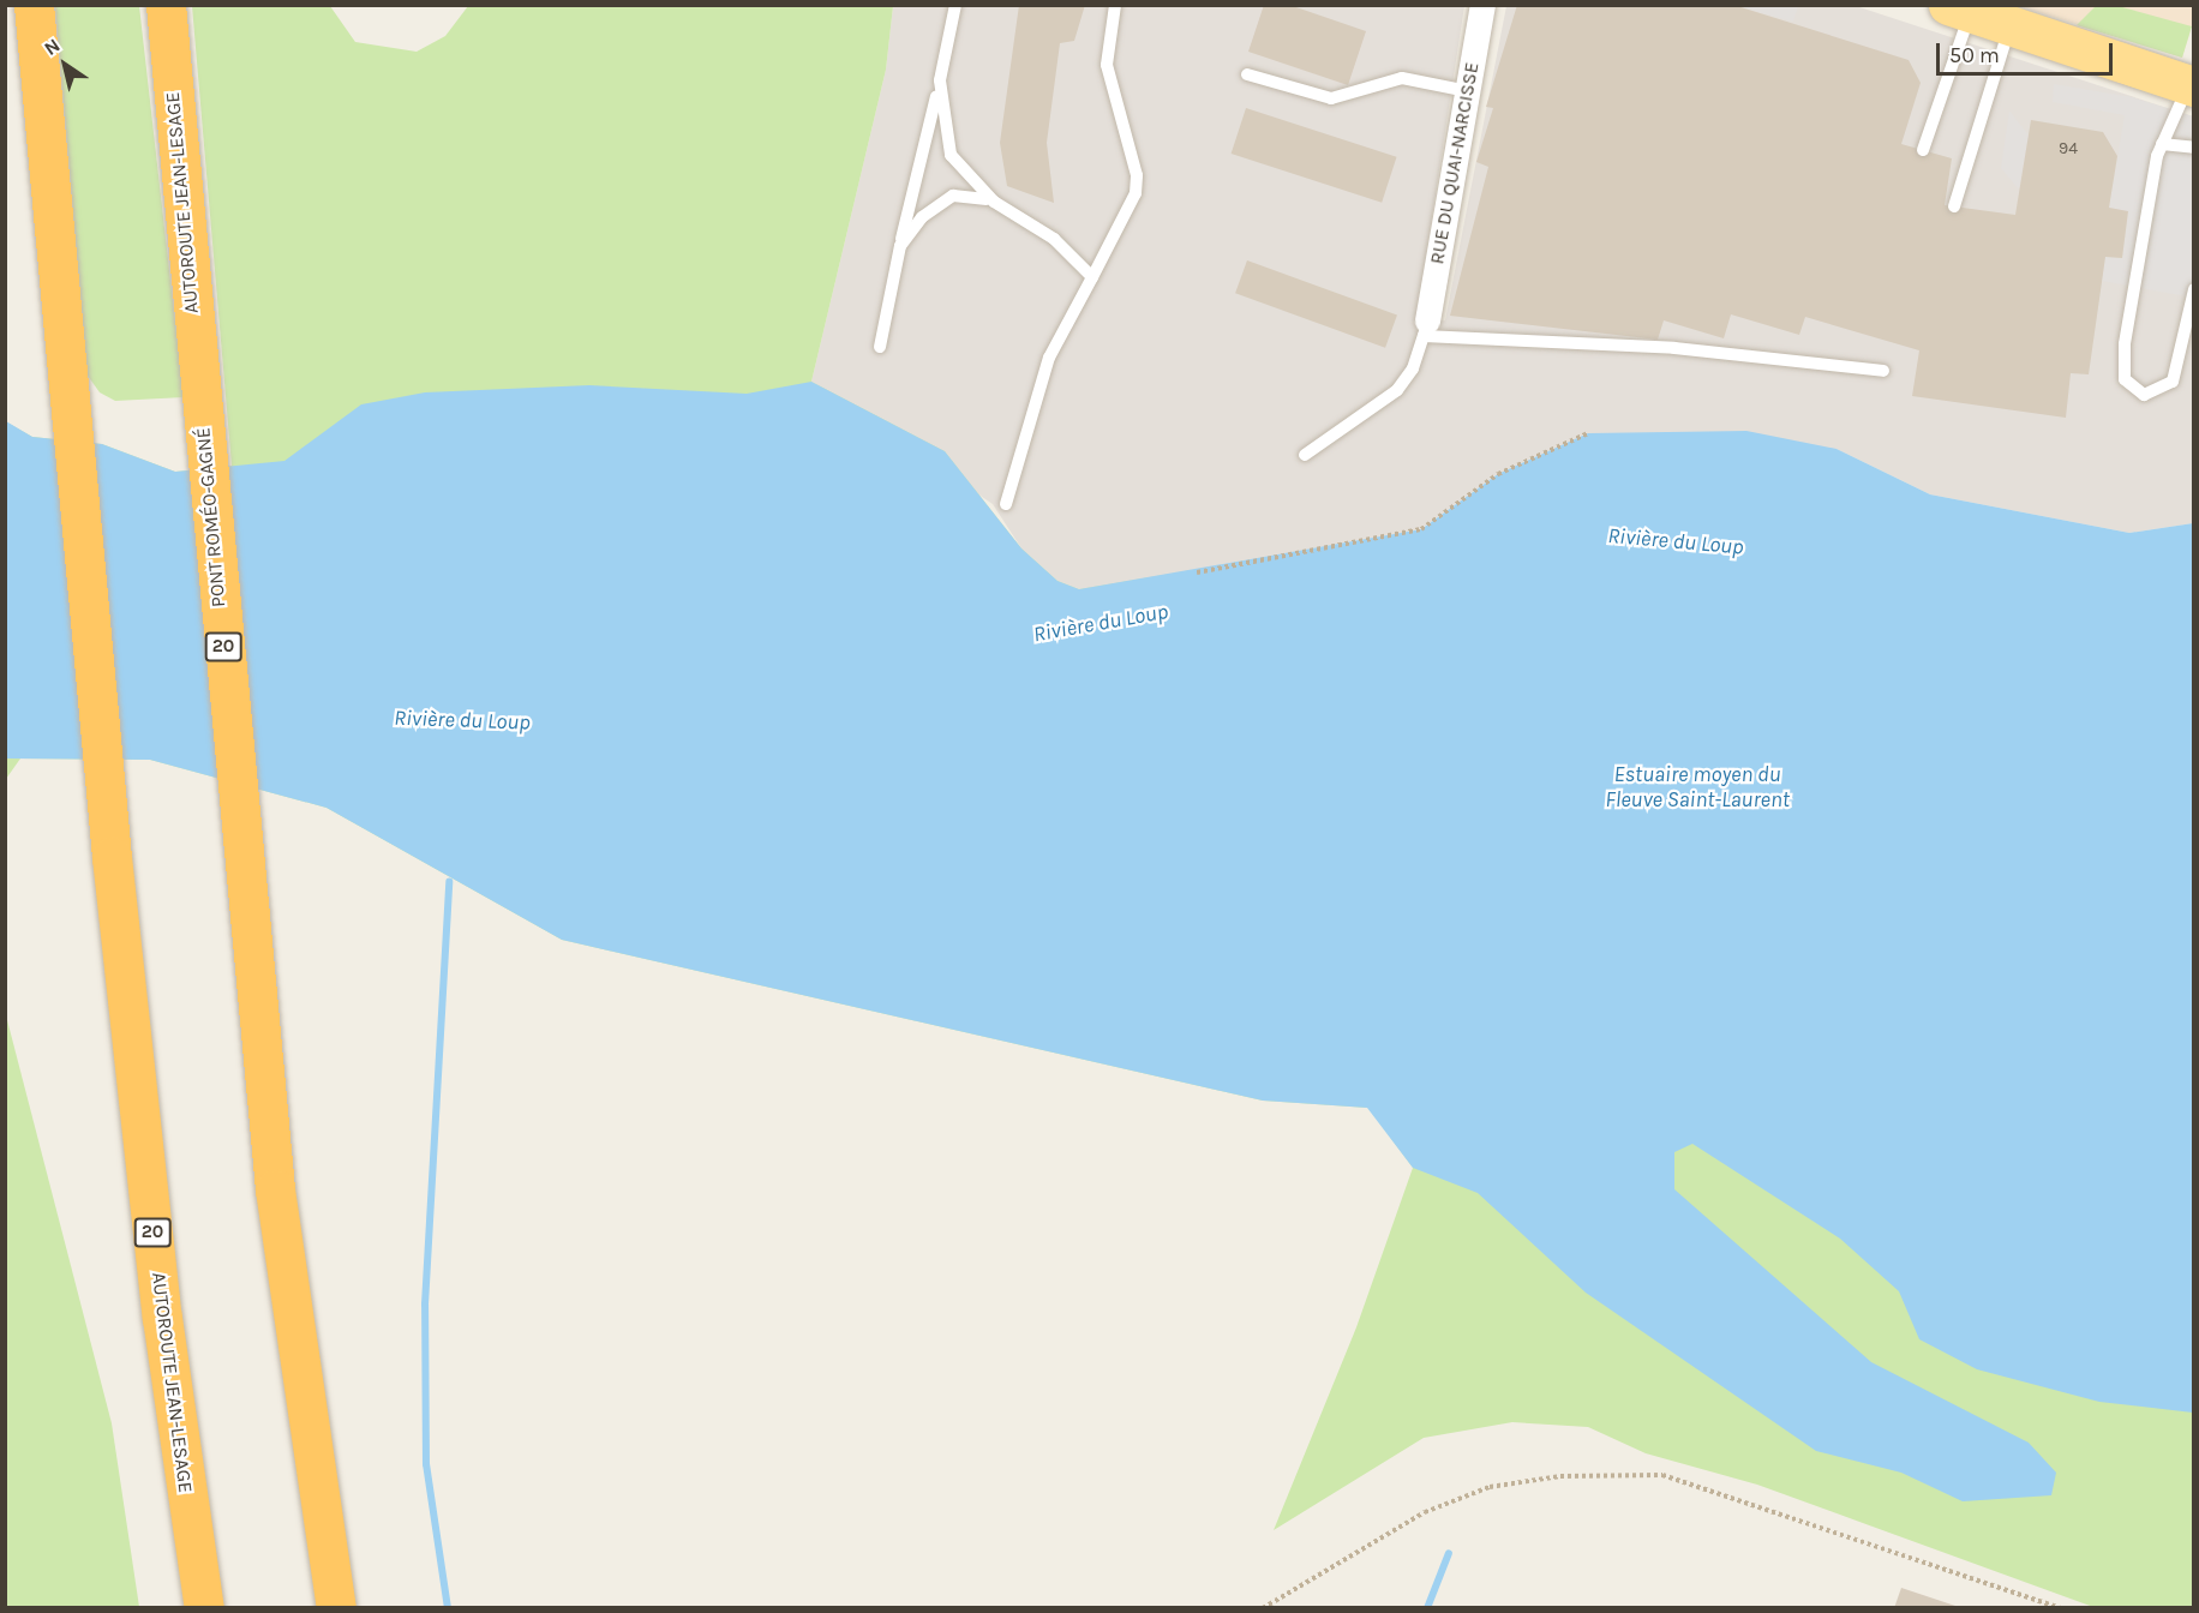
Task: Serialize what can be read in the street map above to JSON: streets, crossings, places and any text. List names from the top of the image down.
{
  "streets": {
    "highway": ["AUTOROUTE JEAN-LESAGE", "PONT ROMÉO-GAGNÉ", "20"],
    "street": ["RUE DU QUAI-NARCISSE"]
  },
  "crossings": [
    ["AUTOROUTE JEAN-LESAGE", "PONT ROMÉO-GAGNÉ"]
  ],
  "water": ["Rivière du Loup", "Estuaire moyen du Fleuve Saint-Laurent"],
  "house_numbers": ["94"],
  "scale_bar": "50 m",
  "north": "top left"
}
